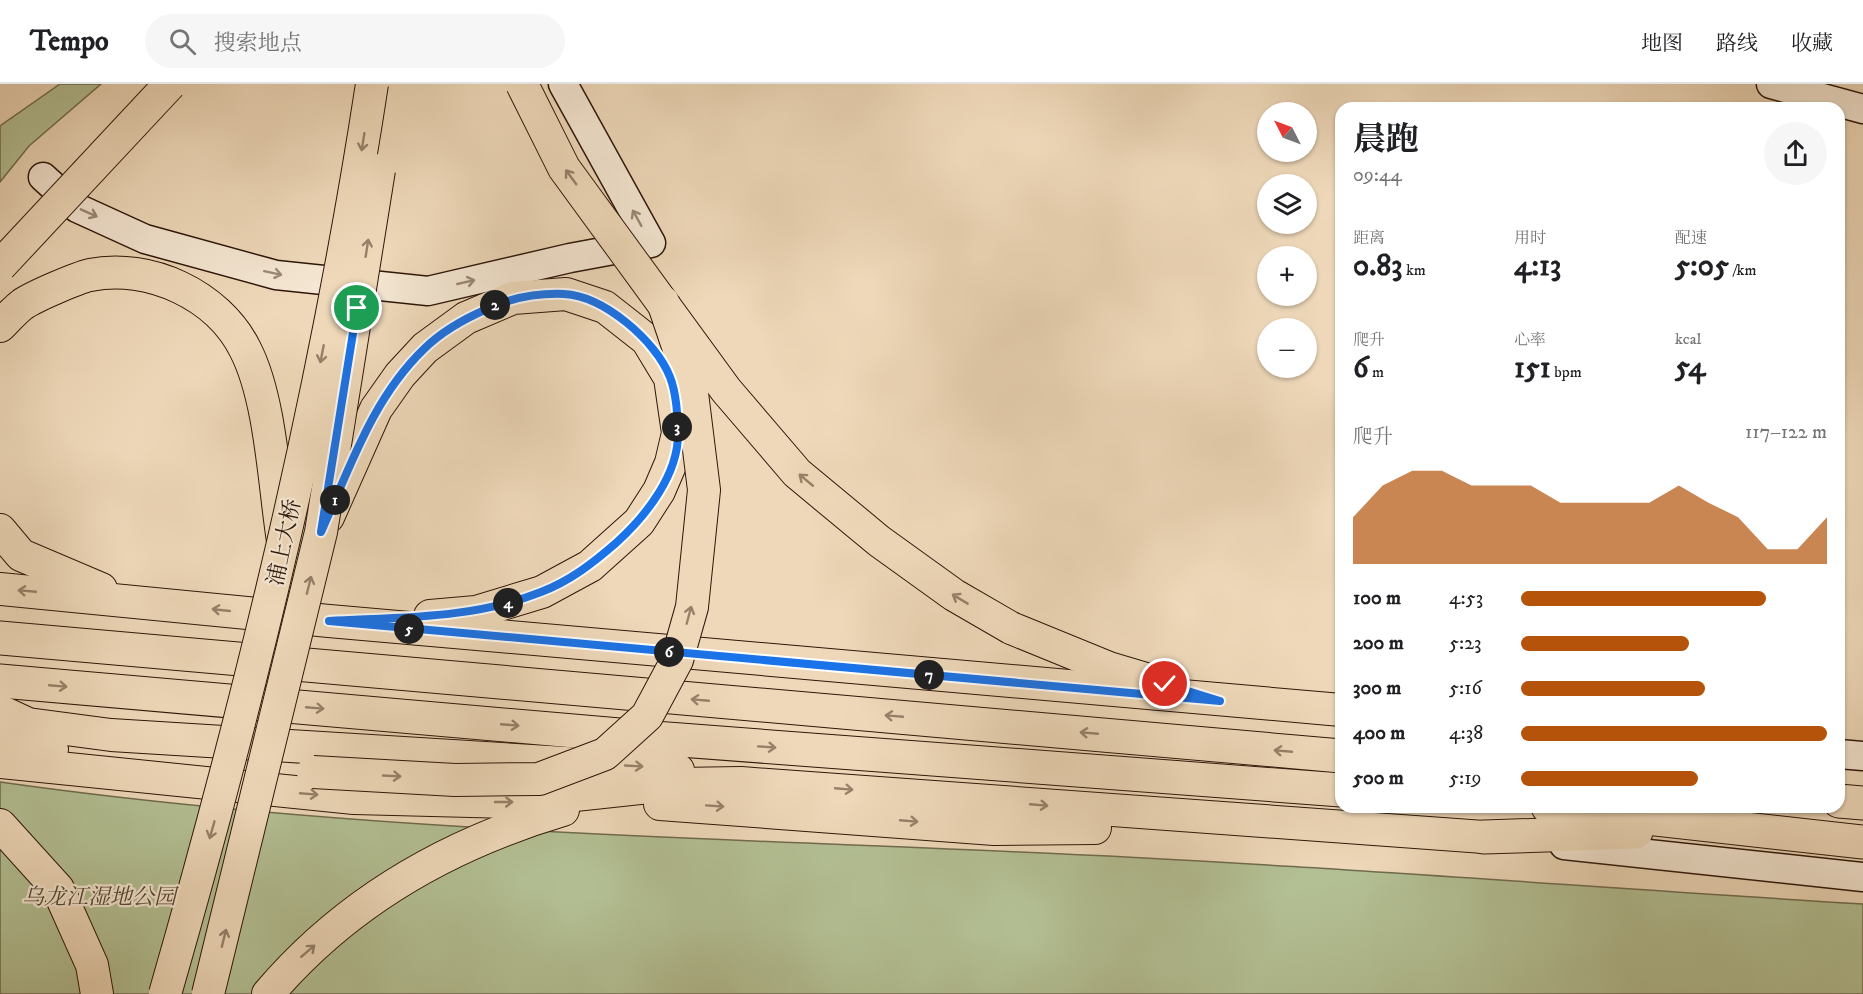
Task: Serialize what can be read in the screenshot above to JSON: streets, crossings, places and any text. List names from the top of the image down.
{
  "streets": {
    "main road": ["浦上大桥"]
  },
  "parks": ["乌龙江湿地公园"],
  "north": "top left",
  "page": {
    "header": "Tempo",
    "search": "搜索地点",
    "nav": ["地图", "路线", "收藏"],
    "map_buttons": ["+", "−"],
    "heading": ["晨跑", "09:44"],
    "stats": [
      ["距离", "0.83 km"],
      ["用时", "4:13"],
      ["配速", "5:05 /km"],
      ["爬升", "6 m"],
      ["心率", "151 bpm"],
      ["kcal", "54"]
    ],
    "pins": [
      "2",
      "3",
      "1",
      "4",
      "5",
      "6",
      "7"
    ],
    "chart": ["爬升", "117–122 m"],
    "list": [
      {
        "name": "100 m",
        "note": "4:53"
      },
      {
        "name": "200 m",
        "note": "5:23"
      },
      {
        "name": "300 m",
        "note": "5:16"
      },
      {
        "name": "400 m",
        "note": "4:38"
      },
      {
        "name": "500 m",
        "note": "5:19"
      }
    ]
  }
}
